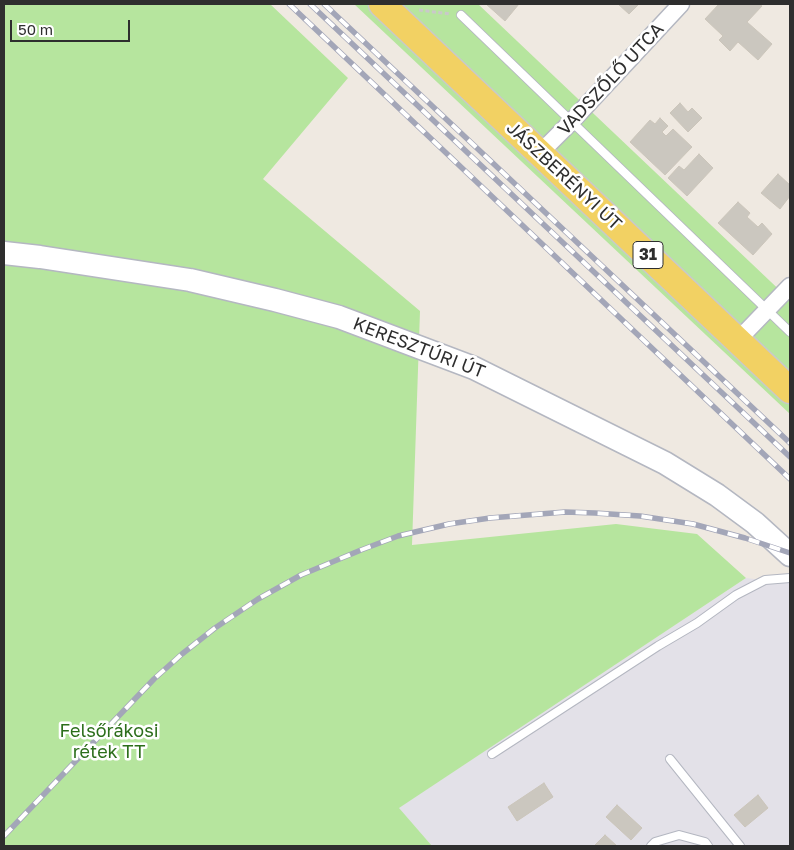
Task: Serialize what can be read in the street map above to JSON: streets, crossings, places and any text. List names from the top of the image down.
{
  "streets": {
    "main road": ["JÁSZBERÉNYI ÚT", "31", "KERESZTÚRI ÚT"],
    "street": ["VADSZŐLŐ UTCA"]
  },
  "crossings": [
    ["VADSZŐLŐ UTCA", "JÁSZBERÉNYI ÚT"]
  ],
  "parks": ["Felsőrákosi rétek TT"],
  "scale_bar": "50 m"
}
